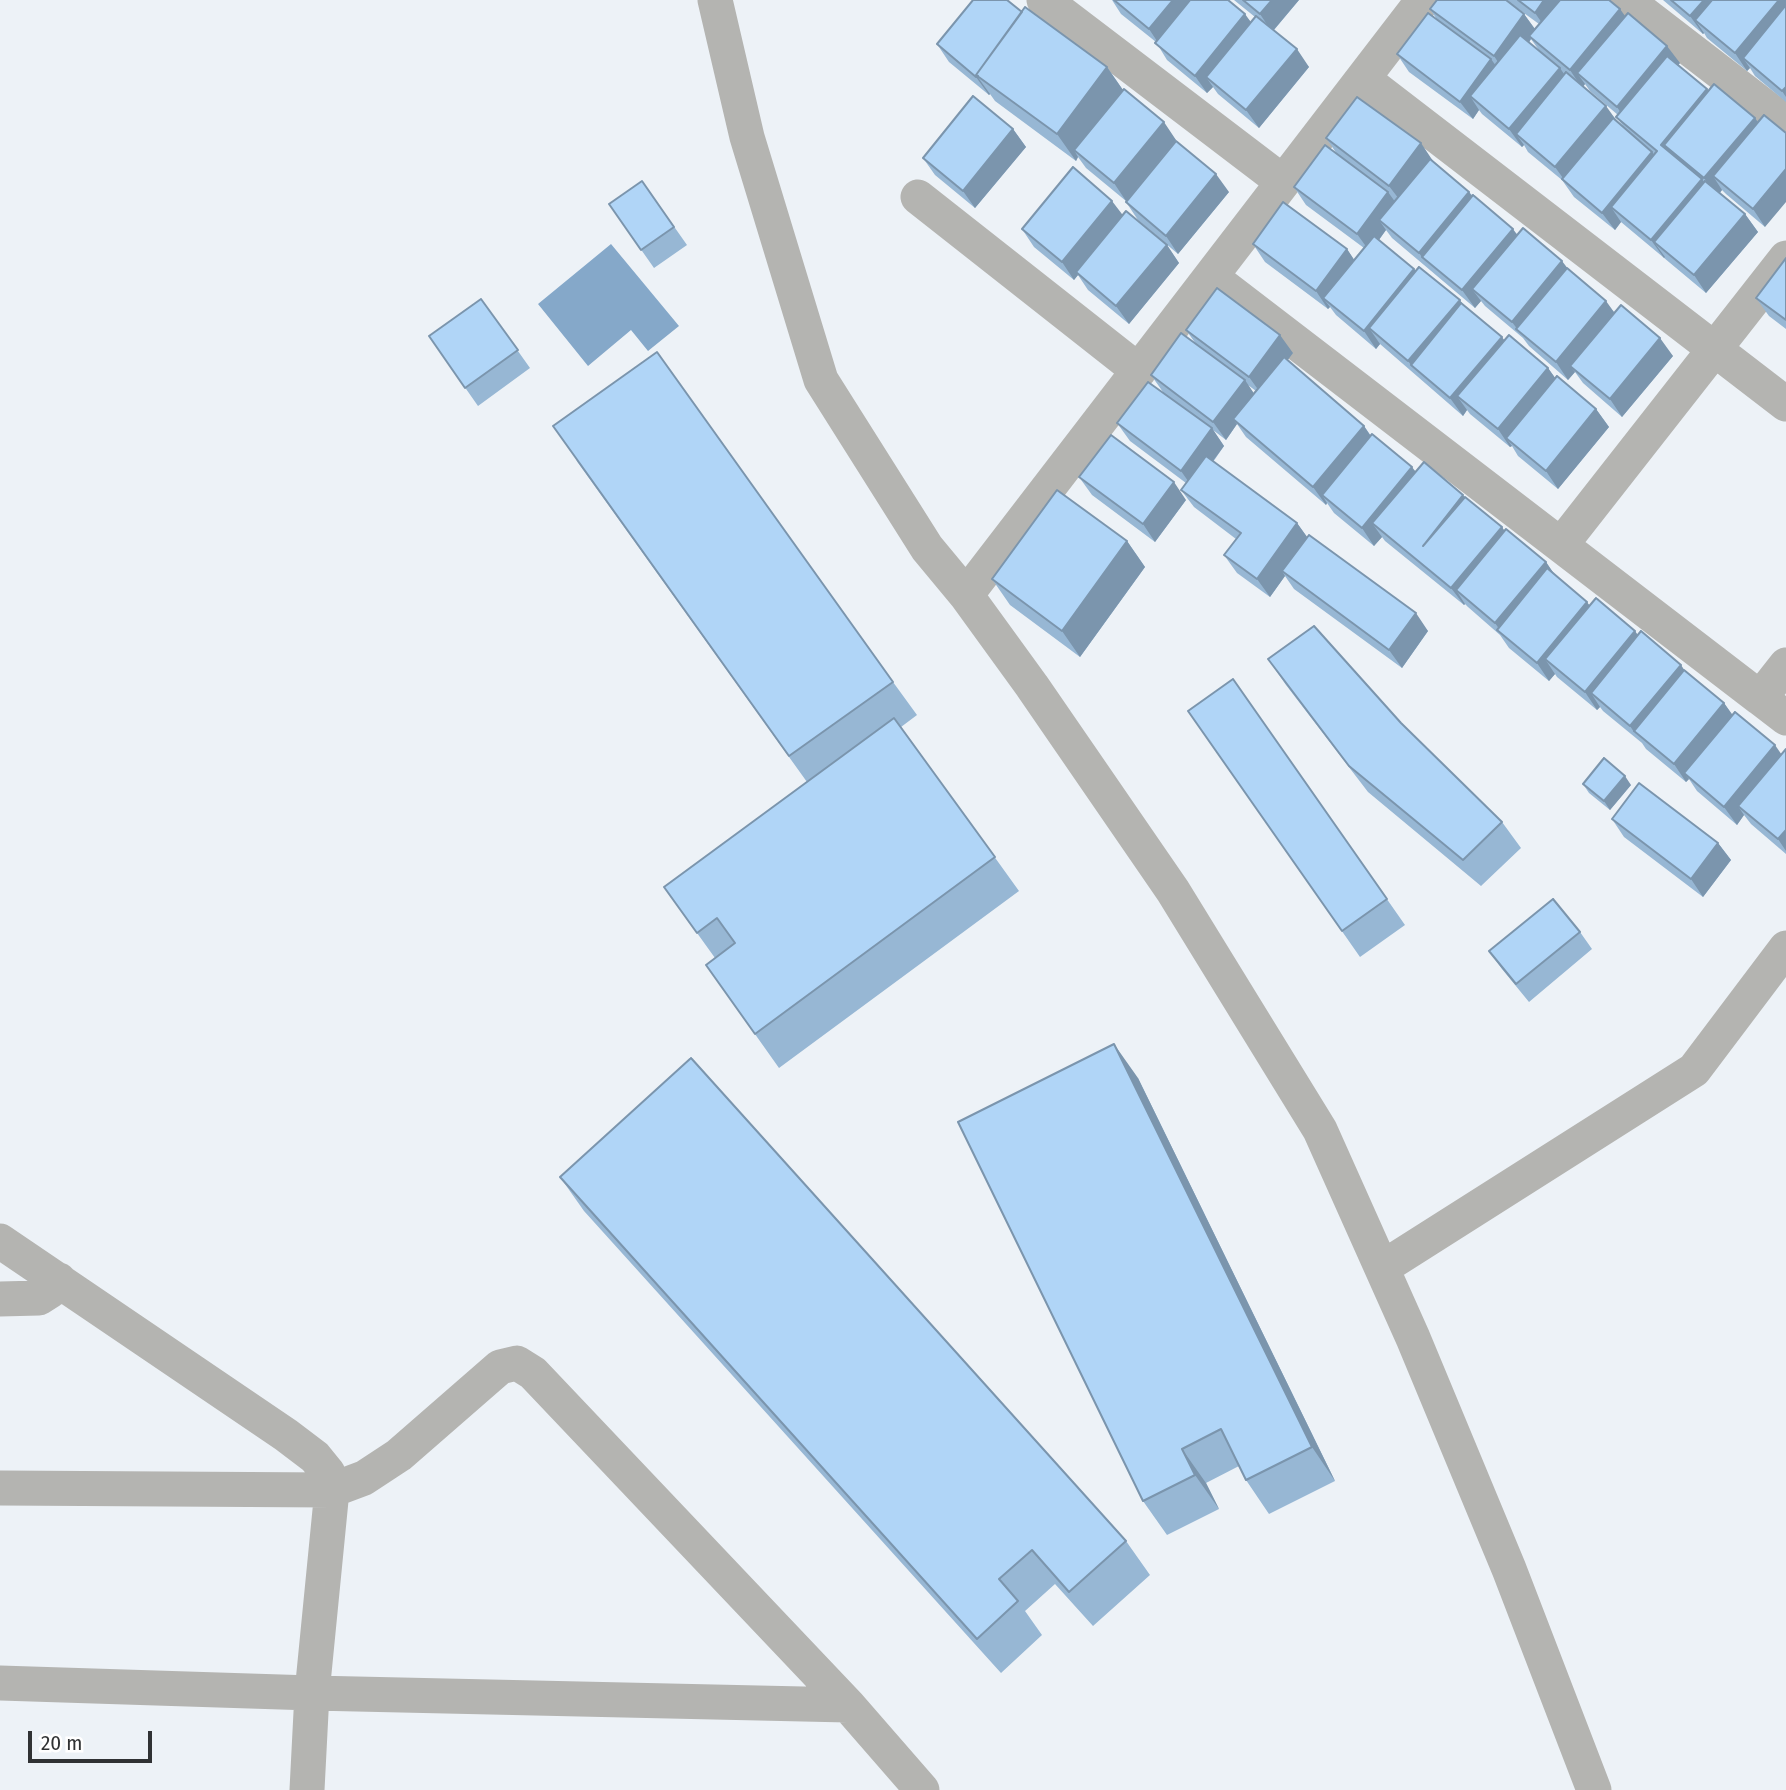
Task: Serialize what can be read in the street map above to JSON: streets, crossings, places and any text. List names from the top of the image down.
{
  "scale_bar": "20 m"
}
